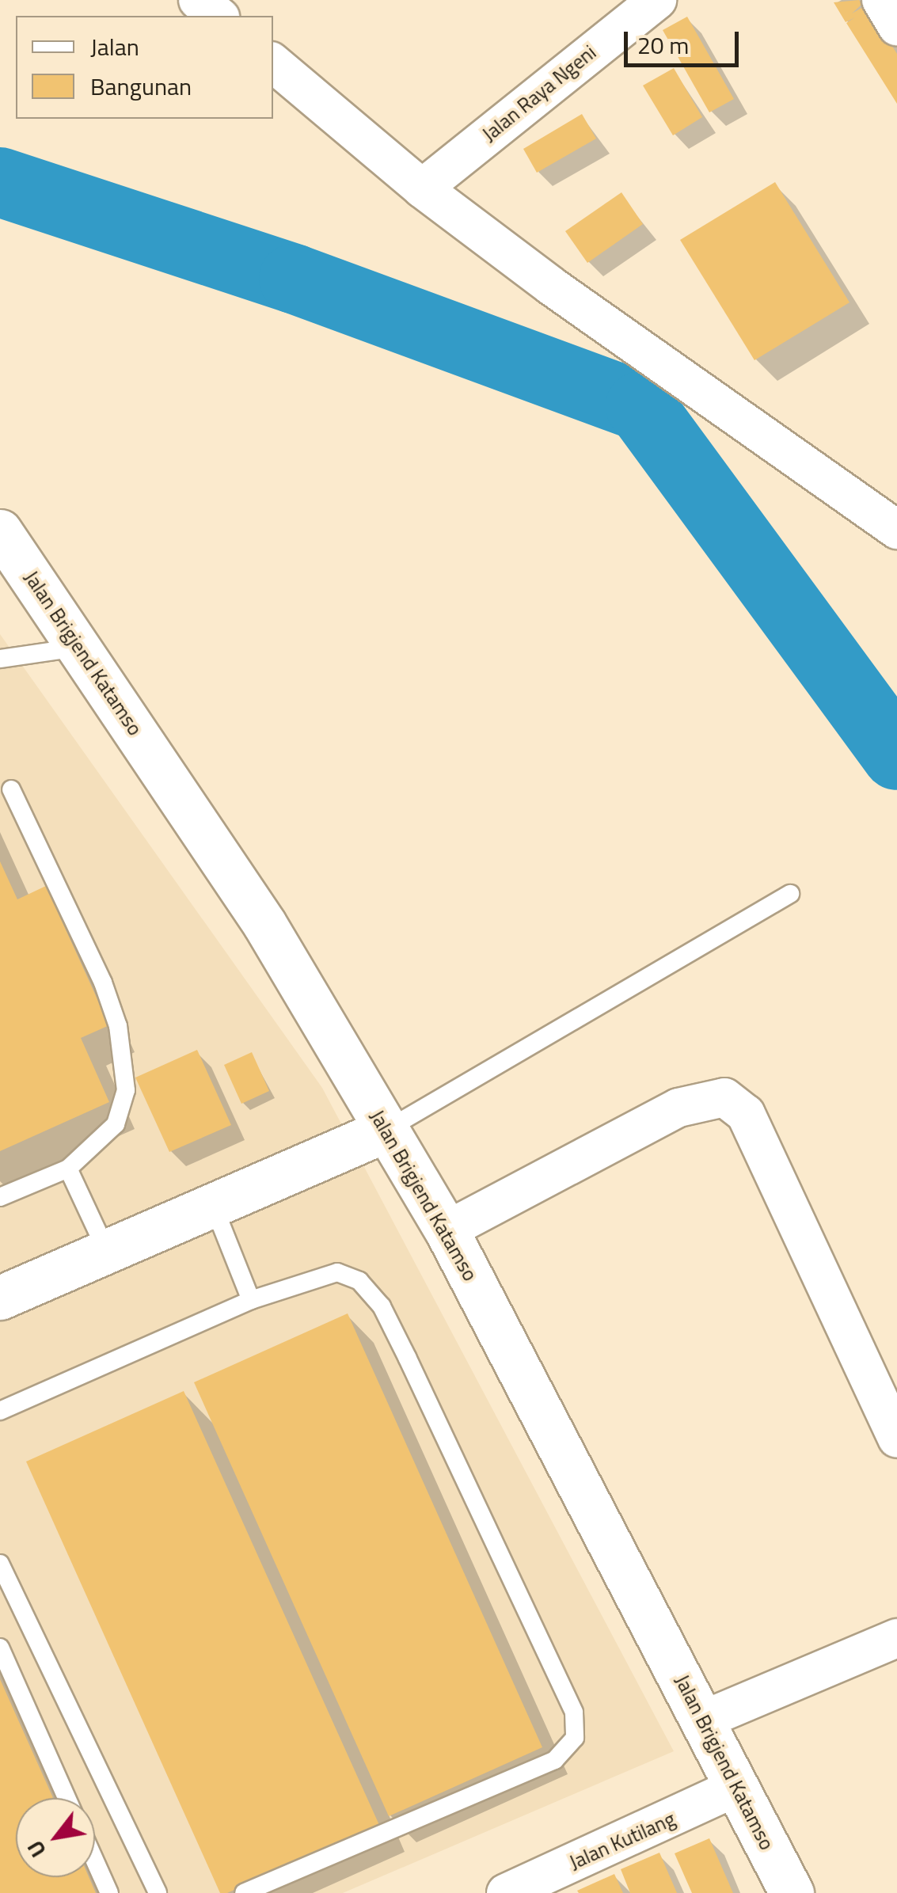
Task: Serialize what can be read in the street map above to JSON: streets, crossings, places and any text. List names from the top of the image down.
{
  "streets": {
    "street": ["Jalan Raya Ngeni", "Jalan Brigjend Katamso", "Jalan Kutilang"]
  },
  "crossings": [
    ["Jalan Brigjend Katamso", "Jalan Kutilang"]
  ],
  "legend": ["Jalan", "Bangunan"],
  "scale_bar": "20 m",
  "north": "bottom left"
}
